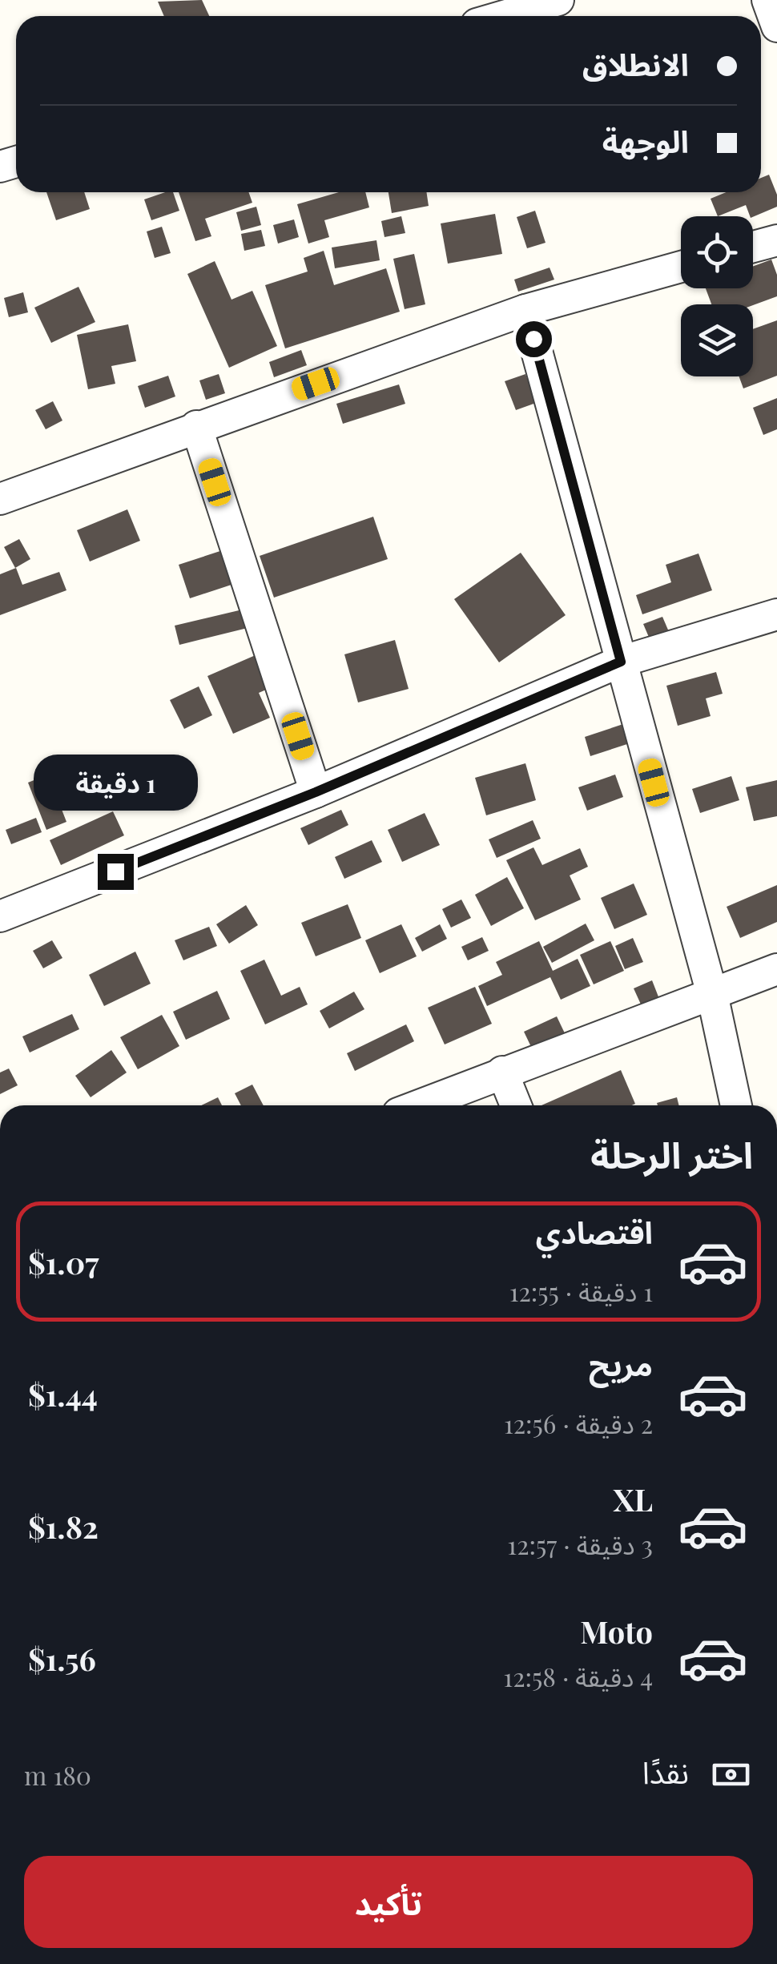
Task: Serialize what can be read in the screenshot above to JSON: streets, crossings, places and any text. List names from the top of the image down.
{
  "page": {
    "banner": ["الانطلاق", "الوجهة"],
    "bubble": "1 دقيقة",
    "heading": "اختر الرحلة",
    "list": [
      {
        "name": "اقتصادي",
        "note": "1 دقيقة · 12:55",
        "value": "$1.07"
      },
      {
        "name": "مريح",
        "note": "2 دقيقة · 12:56",
        "value": "$1.44"
      },
      {
        "name": "XL",
        "note": "3 دقيقة · 12:57",
        "value": "$1.82"
      },
      {
        "name": "Moto",
        "note": "4 دقيقة · 12:58",
        "value": "$1.56"
      }
    ],
    "pay": ["نقدًا", "180 m"],
    "buttons": "تأكيد"
  }
}
